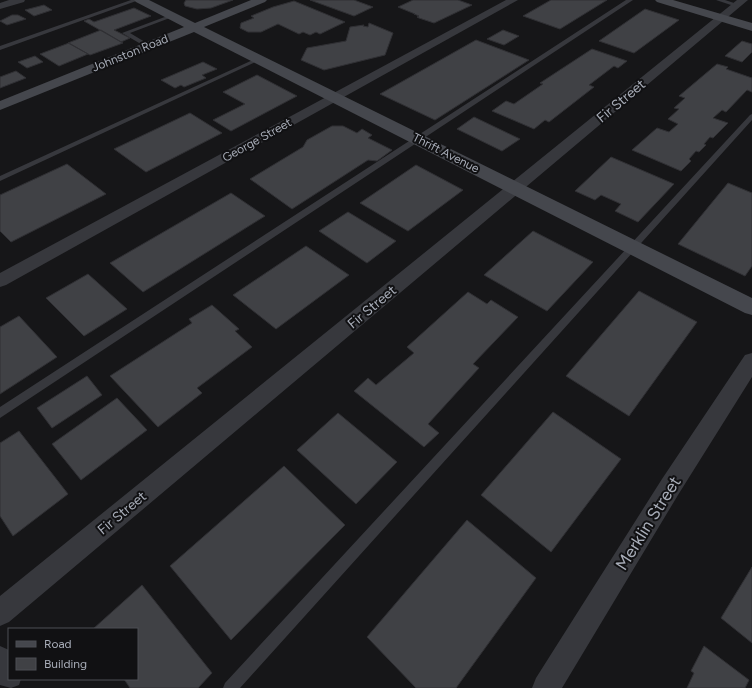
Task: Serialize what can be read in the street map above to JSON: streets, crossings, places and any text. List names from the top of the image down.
{
  "streets": {
    "street": [
      "Johnston Road",
      "Fir Street",
      "George Street",
      "Thrift Avenue",
      "Merklin Street"
    ]
  },
  "crossings": [
    ["Johnston Road", "Thrift Avenue"],
    ["Fir Street", "Thrift Avenue"],
    ["George Street", "Thrift Avenue"]
  ],
  "legend": ["Road", "Building"]
}
